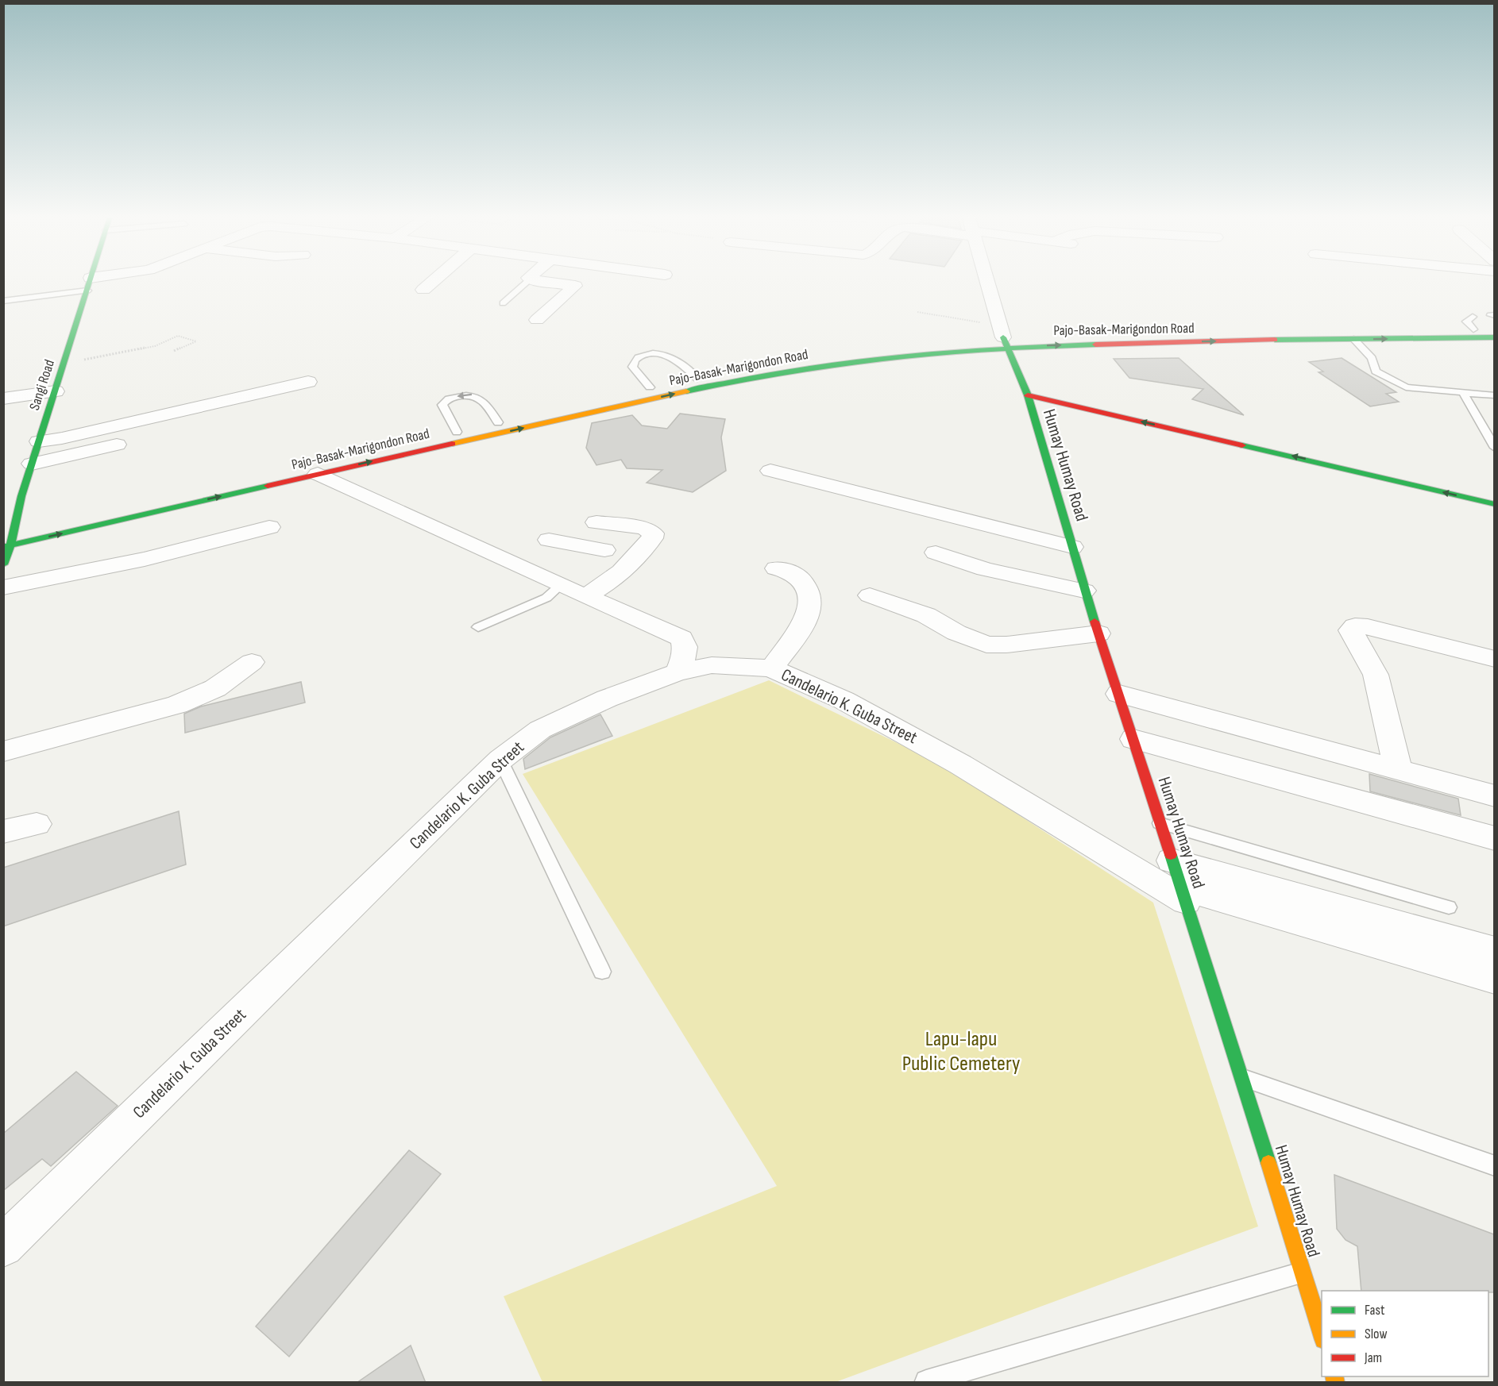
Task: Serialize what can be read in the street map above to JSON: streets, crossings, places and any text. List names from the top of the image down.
{
  "streets": {
    "main road": ["Pajo-Basak-Marigondon Road", "Sangi Road", "Humay Humay Road"],
    "street": ["Candelario K. Guba Street"]
  },
  "crossings": [
    ["Pajo-Basak-Marigondon Road", "Sangi Road"],
    ["Pajo-Basak-Marigondon Road", "Humay Humay Road"],
    ["Humay Humay Road", "Candelario K. Guba Street"]
  ],
  "parks": ["Lapu-lapu Public Cemetery"],
  "legend": ["Fast", "Slow", "Jam"]
}
